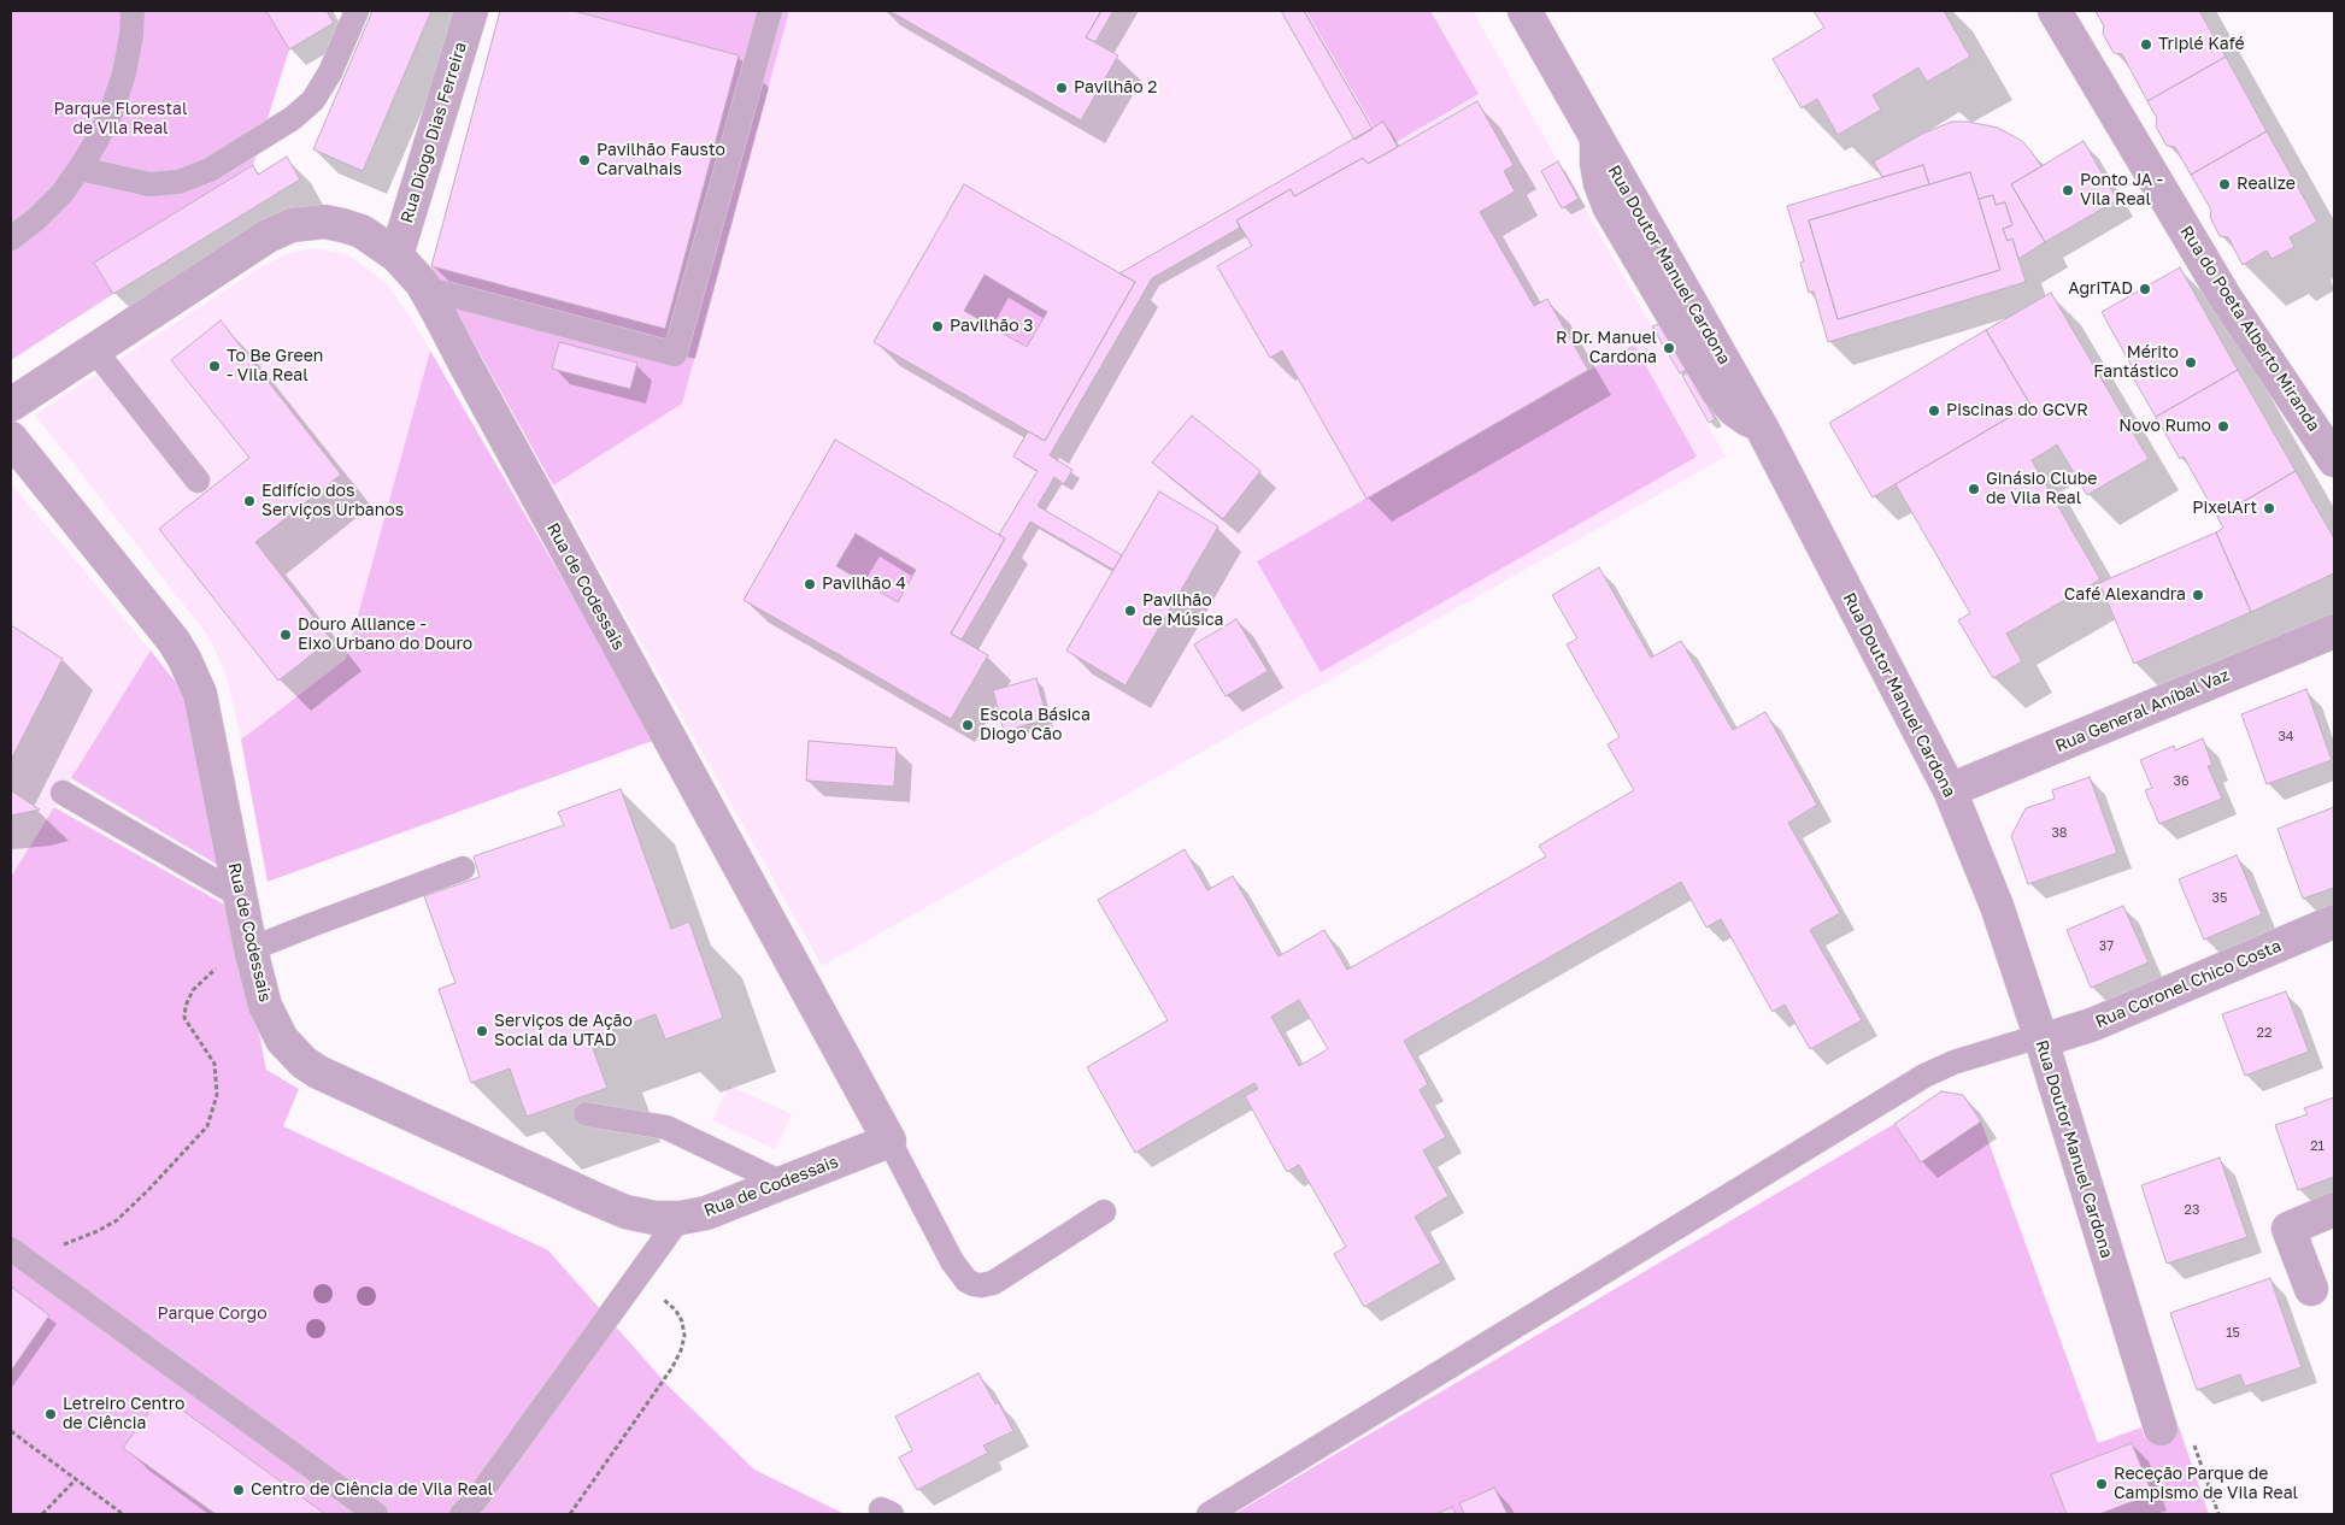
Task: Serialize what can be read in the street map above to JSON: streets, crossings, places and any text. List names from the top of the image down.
{
  "streets": {
    "street": [
      "Rua Diogo Dias Ferreira",
      "Rua Doutor Manuel Cardona",
      "Rua do Poeta Alberto Miranda",
      "Rua de Codessais",
      "Rua General Aníbal Vaz",
      "Rua Coronel Chico Costa"
    ]
  },
  "crossings": [
    ["Rua Diogo Dias Ferreira", "Rua de Codessais"],
    ["Rua Doutor Manuel Cardona", "Rua General Aníbal Vaz"],
    ["Rua Doutor Manuel Cardona", "Rua Coronel Chico Costa"]
  ],
  "parks": ["Parque Florestal de Vila Real", "Parque Corgo"],
  "places": [
    "Triplé Kafé",
    "Pavilhão 2",
    "Pavilhão Fausto Carvalhais",
    "Realize",
    "Ponto JA - Vila Real",
    "AgriTAD",
    "Pavilhão 3",
    "R Dr. Manuel Cardona",
    "Mérito Fantástico",
    "To Be Green - Vila Real",
    "Piscinas do GCVR",
    "Novo Rumo",
    "Ginásio Clube de Vila Real",
    "Edifício dos Serviços Urbanos",
    "PixelArt",
    "Pavilhão 4",
    "Café Alexandra",
    "Pavilhão de Música",
    "Douro Alliance - Eixo Urbano do Douro",
    "Escola Básica Diogo Cão",
    "Serviços de Ação Social da UTAD",
    "Letreiro Centro de Ciência",
    "Receção Parque de Campismo de Vila Real",
    "Centro de Ciência de Vila Real"
  ],
  "house_numbers": [
    "34",
    "36",
    "38",
    "35",
    "37",
    "22",
    "21",
    "23",
    "15"
  ]
}
